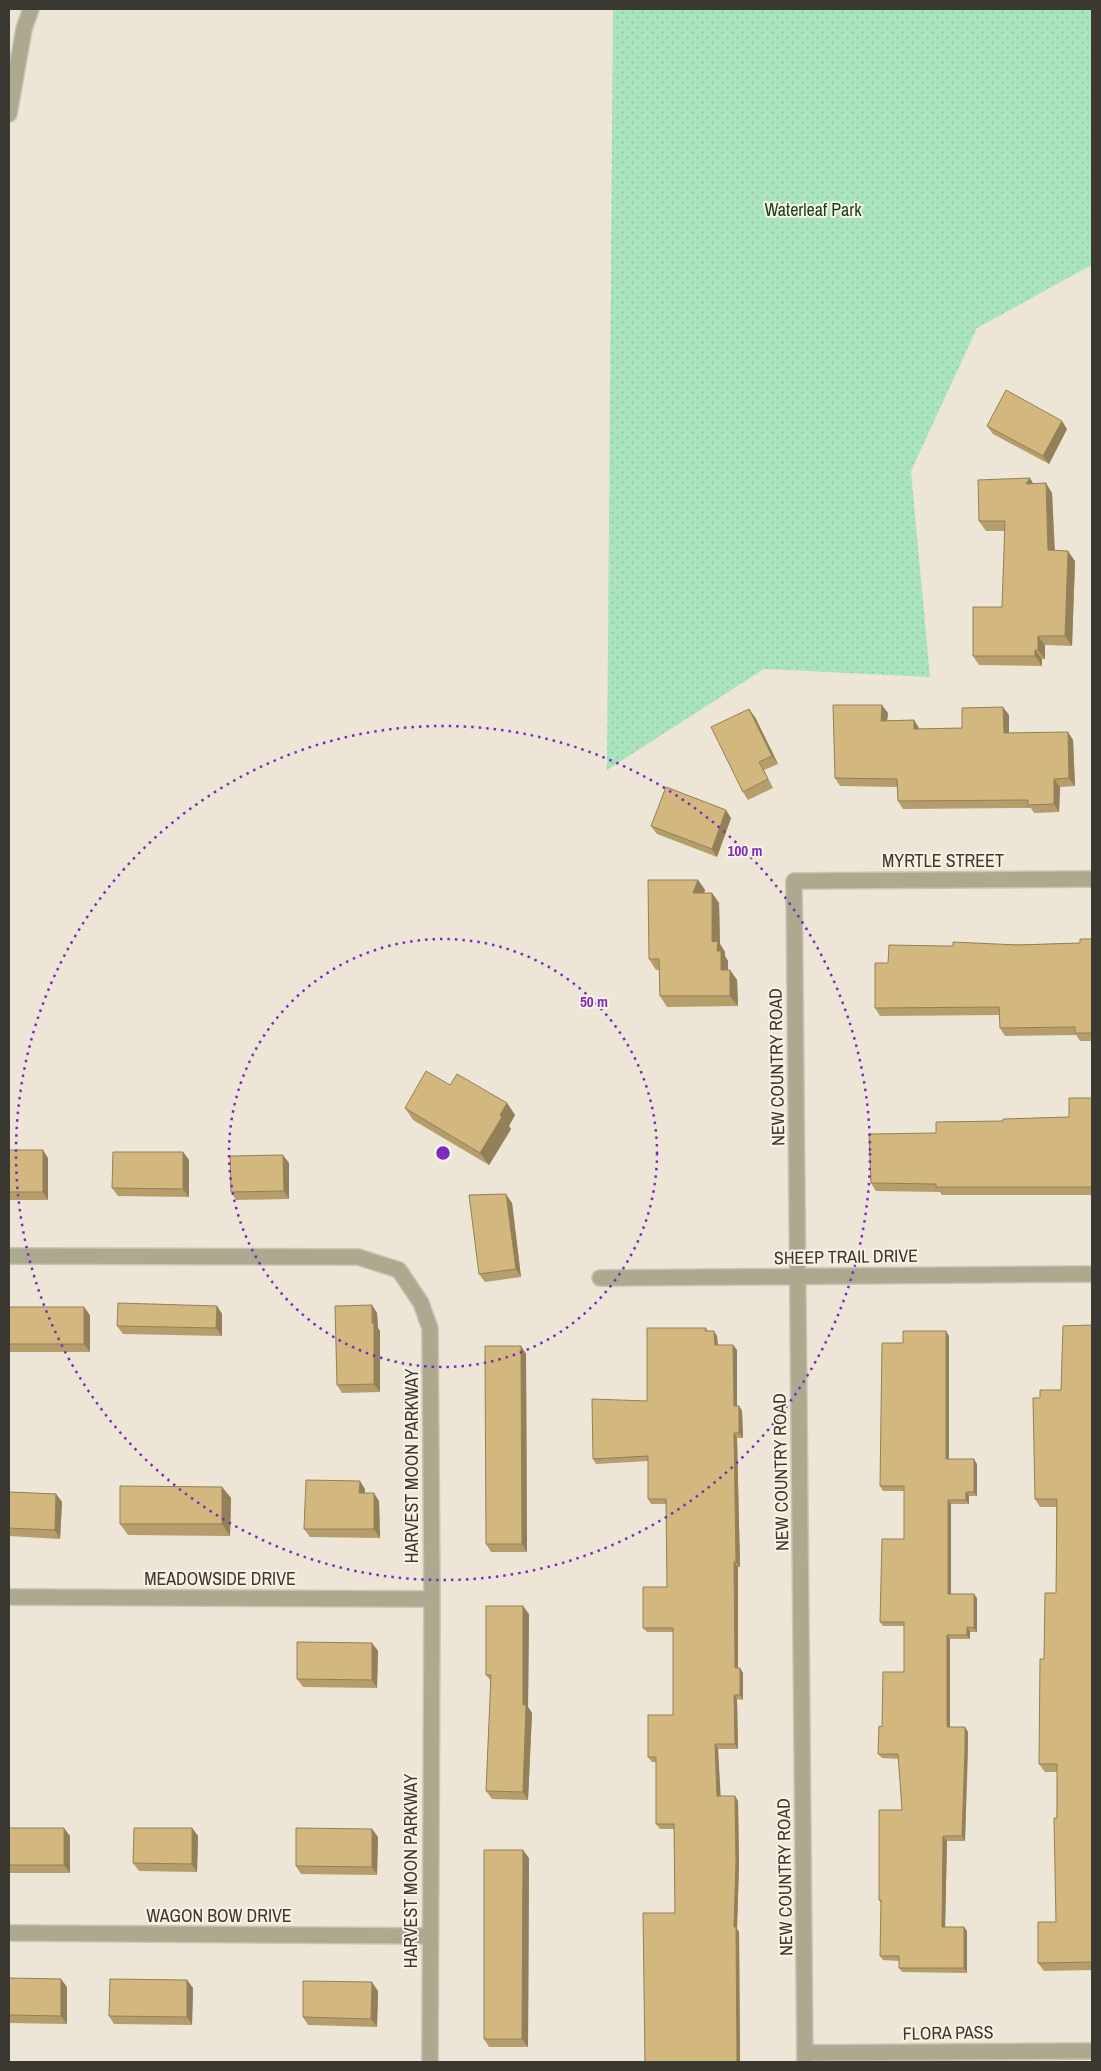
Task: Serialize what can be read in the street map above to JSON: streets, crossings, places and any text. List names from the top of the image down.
{
  "streets": {
    "street": [
      "MYRTLE STREET",
      "NEW COUNTRY ROAD",
      "SHEEP TRAIL DRIVE",
      "HARVEST MOON PARKWAY",
      "MEADOWSIDE DRIVE",
      "WAGON BOW DRIVE",
      "FLORA PASS"
    ]
  },
  "crossings": [
    ["MYRTLE STREET", "NEW COUNTRY ROAD"],
    ["NEW COUNTRY ROAD", "SHEEP TRAIL DRIVE"],
    ["NEW COUNTRY ROAD", "FLORA PASS"],
    ["HARVEST MOON PARKWAY", "MEADOWSIDE DRIVE"],
    ["HARVEST MOON PARKWAY", "WAGON BOW DRIVE"]
  ],
  "parks": ["Waterleaf Park"],
  "rings": ["100 m", "50 m"]
}
